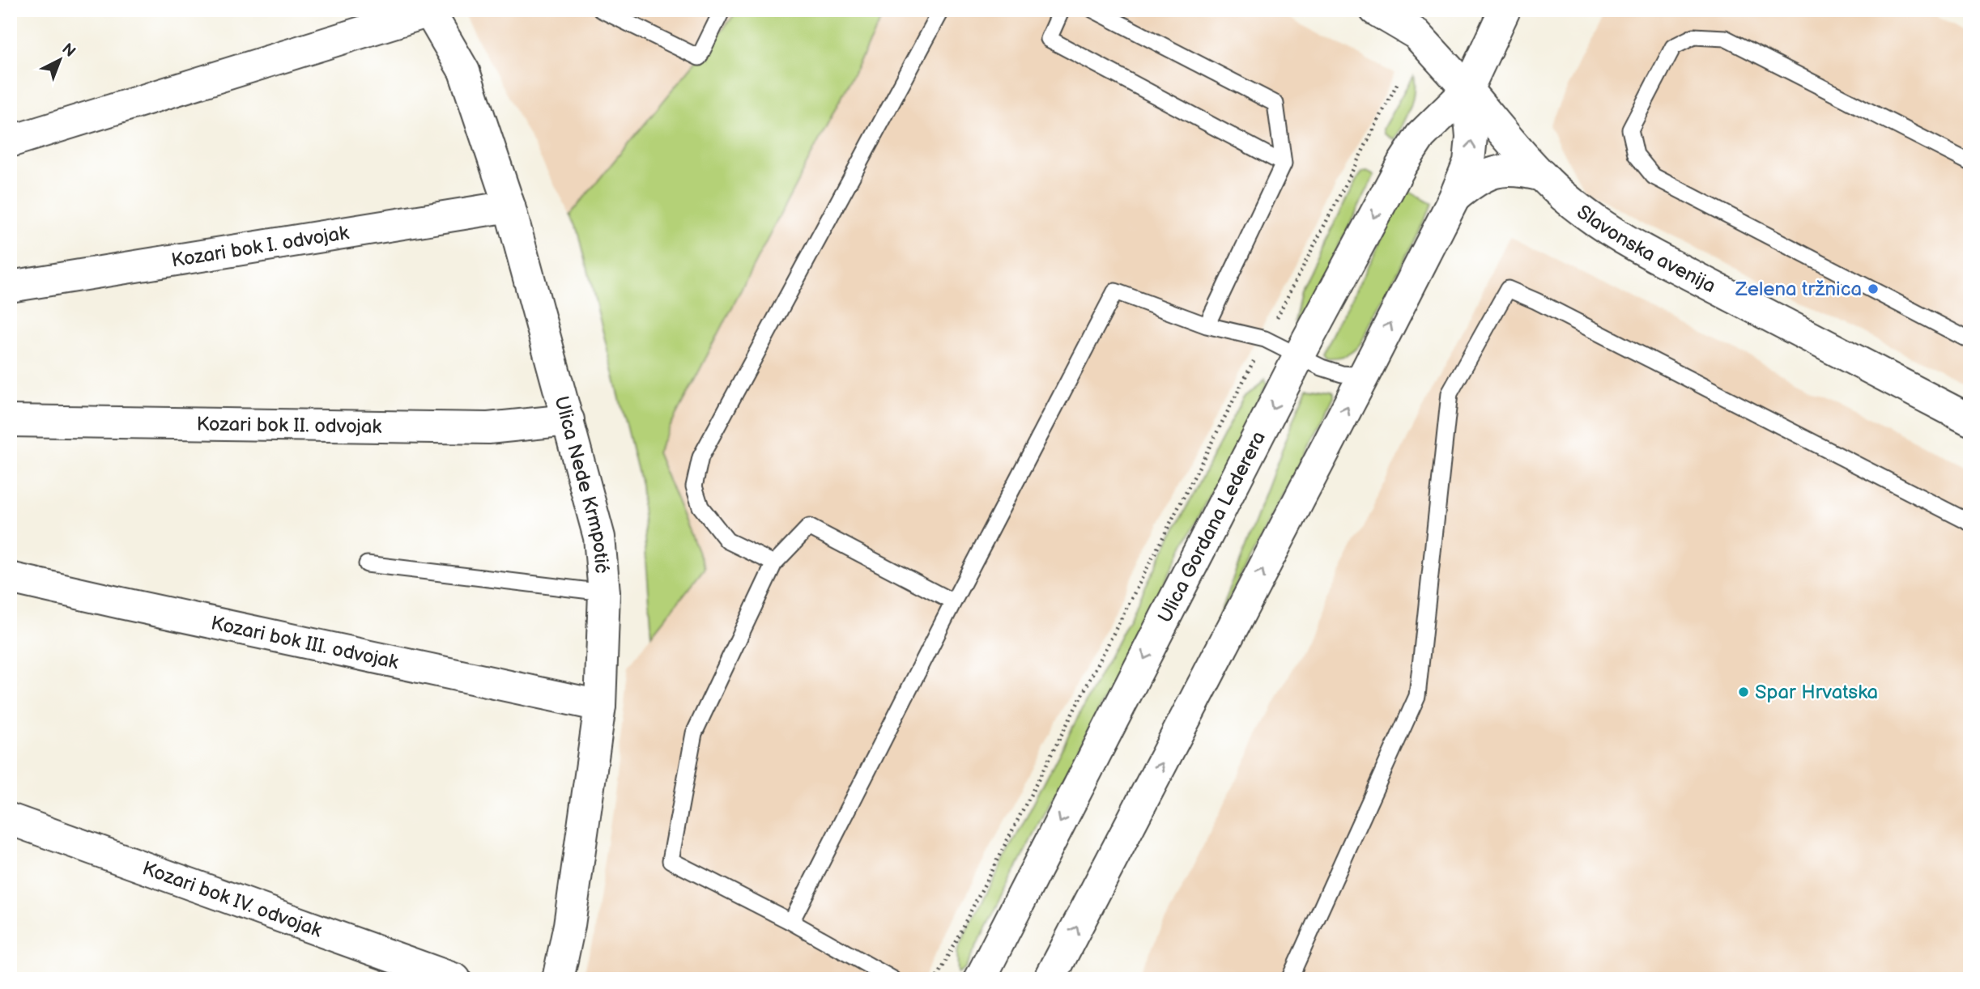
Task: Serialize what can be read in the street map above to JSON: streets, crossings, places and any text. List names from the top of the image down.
{
  "streets": {
    "street": [
      "Kozari bok I. odvojak",
      "Slavonska avenija",
      "Kozari bok II. odvojak",
      "Ulica Nede Krmpotić",
      "Ulica Gordana Lederera",
      "Kozari bok III. odvojak",
      "Kozari bok IV. odvojak"
    ]
  },
  "crossings": [
    ["Kozari bok I. odvojak", "Ulica Nede Krmpotić"],
    ["Slavonska avenija", "Ulica Gordana Lederera"],
    ["Kozari bok II. odvojak", "Ulica Nede Krmpotić"],
    ["Ulica Nede Krmpotić", "Kozari bok III. odvojak"]
  ],
  "places": ["Zelena tržnica", "Spar Hrvatska"],
  "north": "top right"
}
